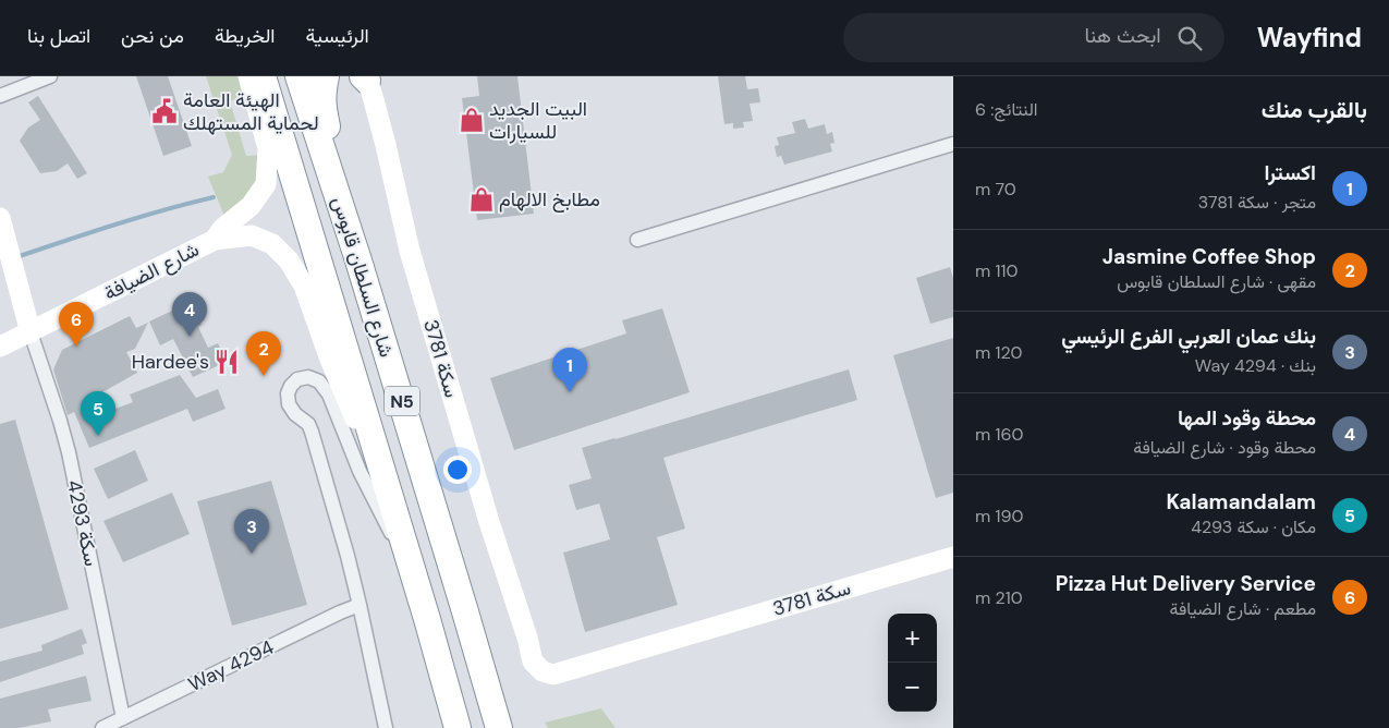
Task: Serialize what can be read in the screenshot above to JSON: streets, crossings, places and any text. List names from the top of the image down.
{
  "streets": {
    "highway": ["شارع السلطان قابوس", "N5"],
    "street": [
      "شارع الضيافة",
      "سكة 3781",
      "سكة 4293",
      "Way 4294"
    ]
  },
  "crossings": [
    ["شارع الضيافة", "سكة 4293"],
    ["سكة 4293", "Way 4294"]
  ],
  "places": {
    "public building": ["الهيئة العامة لحماية المستهلك"],
    "shop": ["البيت الجديد للسيارات", "مطابخ الالهام"],
    "restaurant": ["Hardee's"]
  },
  "page": {
    "header": "Wayfind",
    "search": "ابحث هنا",
    "nav": [
      "الرئيسية",
      "الخريطة",
      "من نحن",
      "اتصل بنا"
    ],
    "heading": ["بالقرب منك", "النتائج: 6"],
    "list": [
      {
        "mark": "1",
        "name": "اكسترا",
        "note": "متجر · سكة 3781",
        "value": "70 m"
      },
      {
        "mark": "2",
        "name": "Jasmine Coffee Shop",
        "note": "مقهى · شارع السلطان قابوس",
        "value": "110 m"
      },
      {
        "mark": "3",
        "name": "بنك عمان العربي الفرع الرئيسي",
        "note": "بنك · Way 4294",
        "value": "120 m"
      },
      {
        "mark": "4",
        "name": "محطة وقود المها",
        "note": "محطة وقود · شارع الضيافة",
        "value": "160 m"
      },
      {
        "mark": "5",
        "name": "Kalamandalam",
        "note": "مكان · سكة 4293",
        "value": "190 m"
      },
      {
        "mark": "6",
        "name": "Pizza Hut Delivery Service",
        "note": "مطعم · شارع الضيافة",
        "value": "210 m"
      }
    ],
    "pins": [
      "4",
      "6",
      "2",
      "1",
      "5",
      "3"
    ],
    "map_buttons": ["+", "−"]
  }
}
